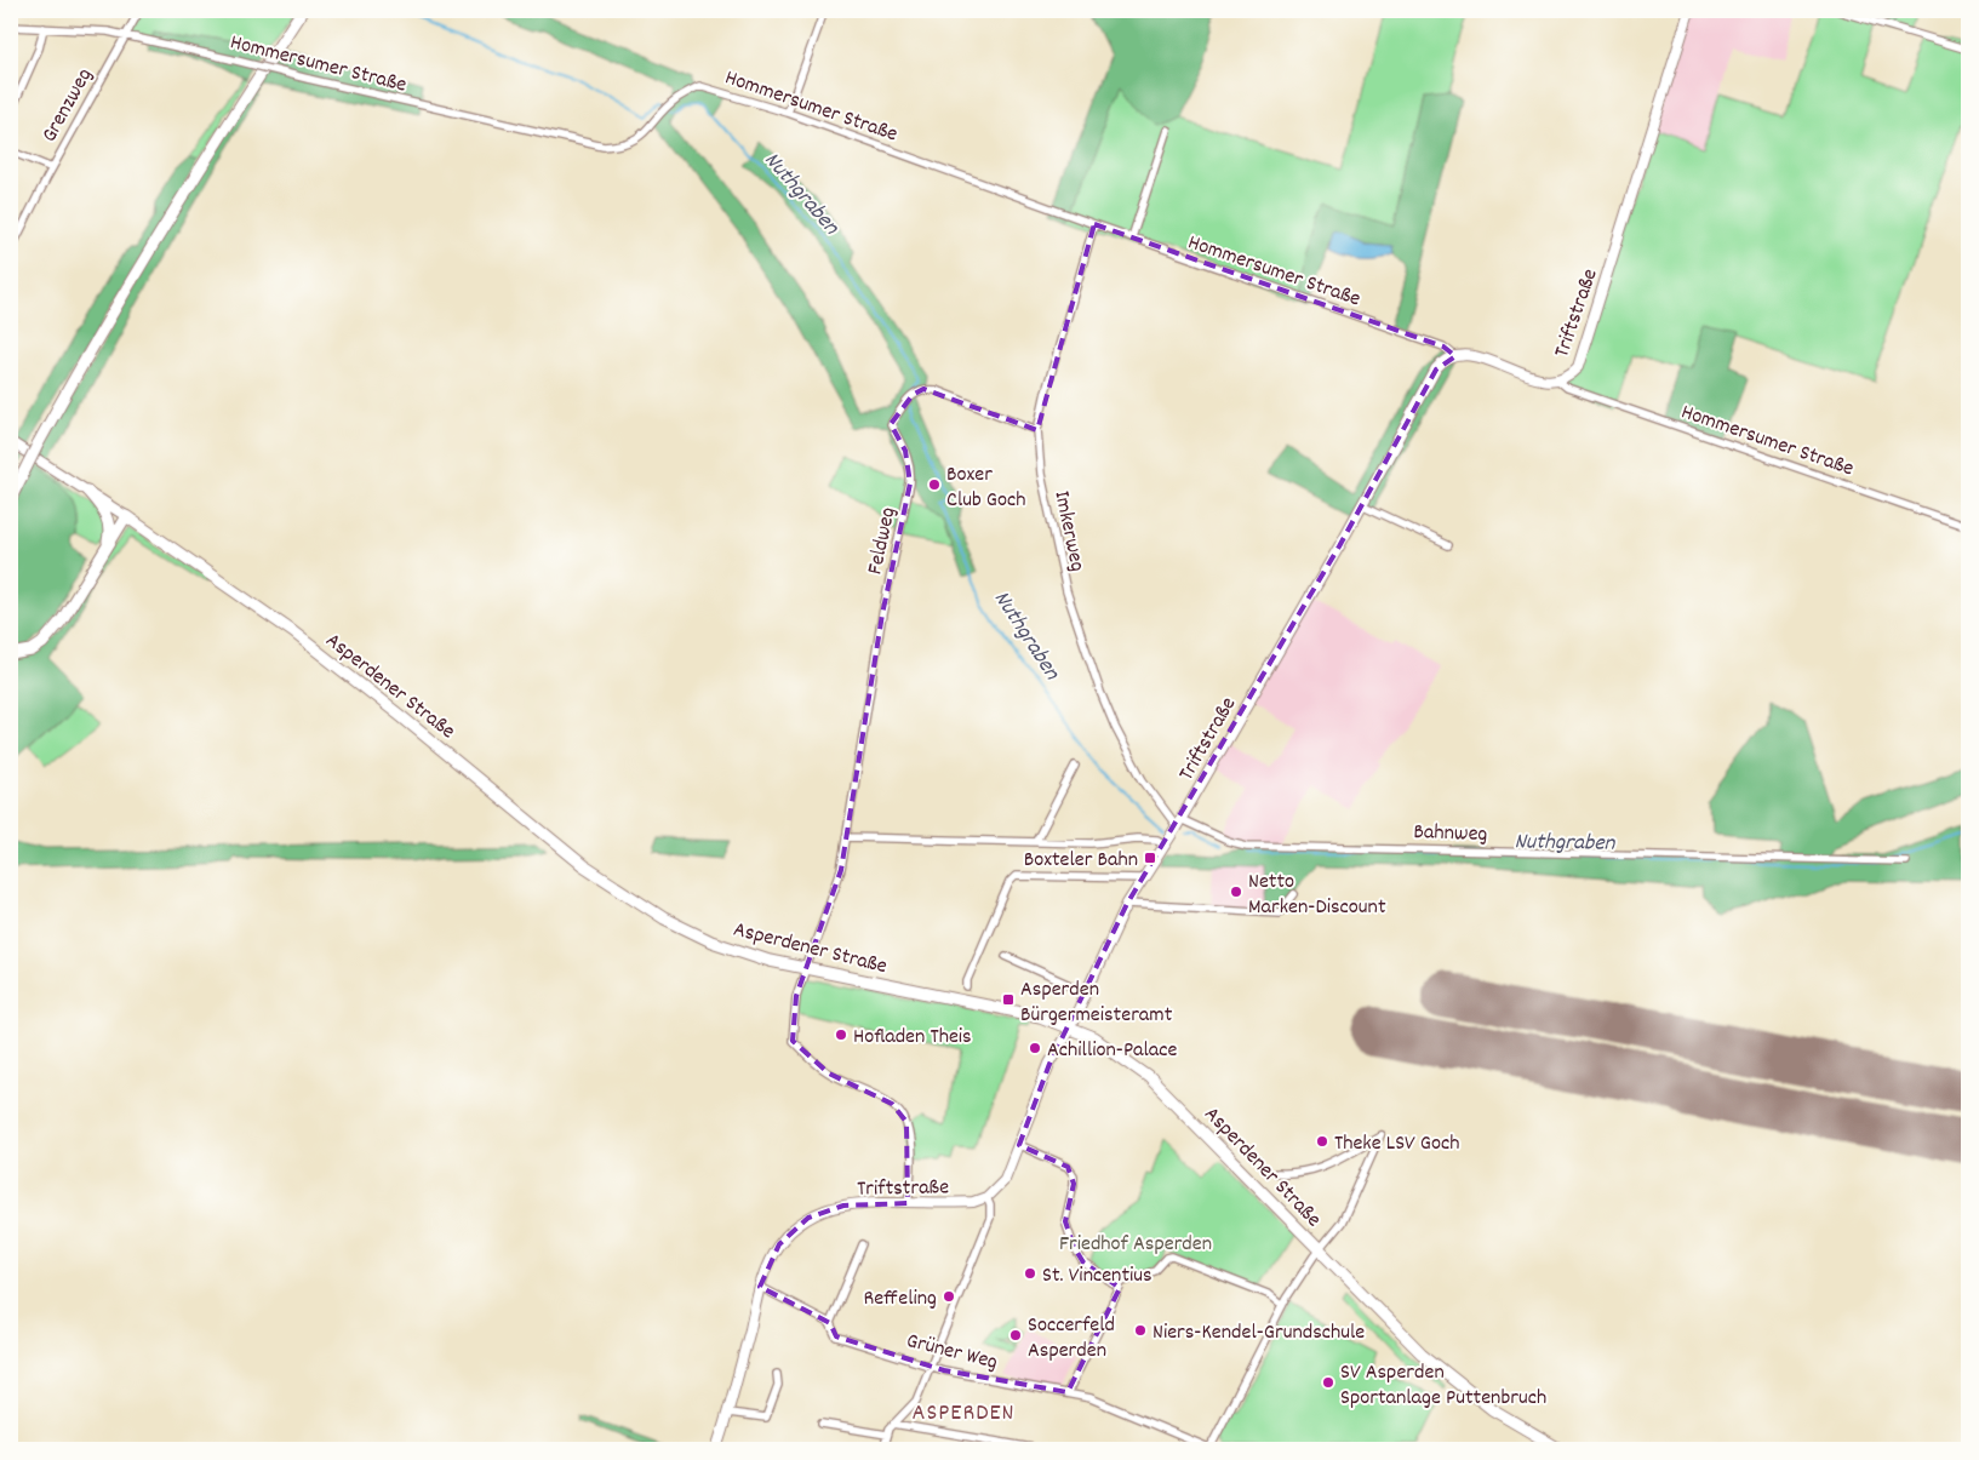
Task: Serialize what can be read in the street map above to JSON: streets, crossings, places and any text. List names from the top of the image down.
{
  "streets": {
    "main road": ["Asperdener Straße"],
    "street": [
      "Hommersumer Straße",
      "Grenzweg",
      "Triftstraße",
      "Imkerweg",
      "Feldweg",
      "Bahnweg",
      "Grüner Weg"
    ]
  },
  "crossings": [
    ["Hommersumer Straße", "Grenzweg"],
    ["Hommersumer Straße", "Triftstraße"],
    ["Hommersumer Straße", "Imkerweg"],
    ["Triftstraße", "Imkerweg"],
    ["Triftstraße", "Feldweg"],
    ["Triftstraße", "Asperdener Straße"],
    ["Triftstraße", "Bahnweg"],
    ["Triftstraße", "Grüner Weg"],
    ["Imkerweg", "Feldweg"],
    ["Imkerweg", "Bahnweg"],
    ["Feldweg", "Asperdener Straße"]
  ],
  "districts": ["ASPERDEN"],
  "water": ["Nuthgraben"],
  "parks": ["Friedhof Asperden"],
  "places": {
    "other": [
      "Boxer Club Goch",
      "Netto Marken-Discount",
      "Hofladen Theis",
      "Achillion-Palace",
      "Theke LSV Goch",
      "St. Vincentius",
      "Reffeling",
      "Niers-Kendel-Grundschule",
      "Soccerfeld Asperden",
      "SV Asperden Sportanlage Puttenbruch"
    ],
    "transit": ["Boxteler Bahn", "Asperden Bürgermeisteramt"]
  }
}
